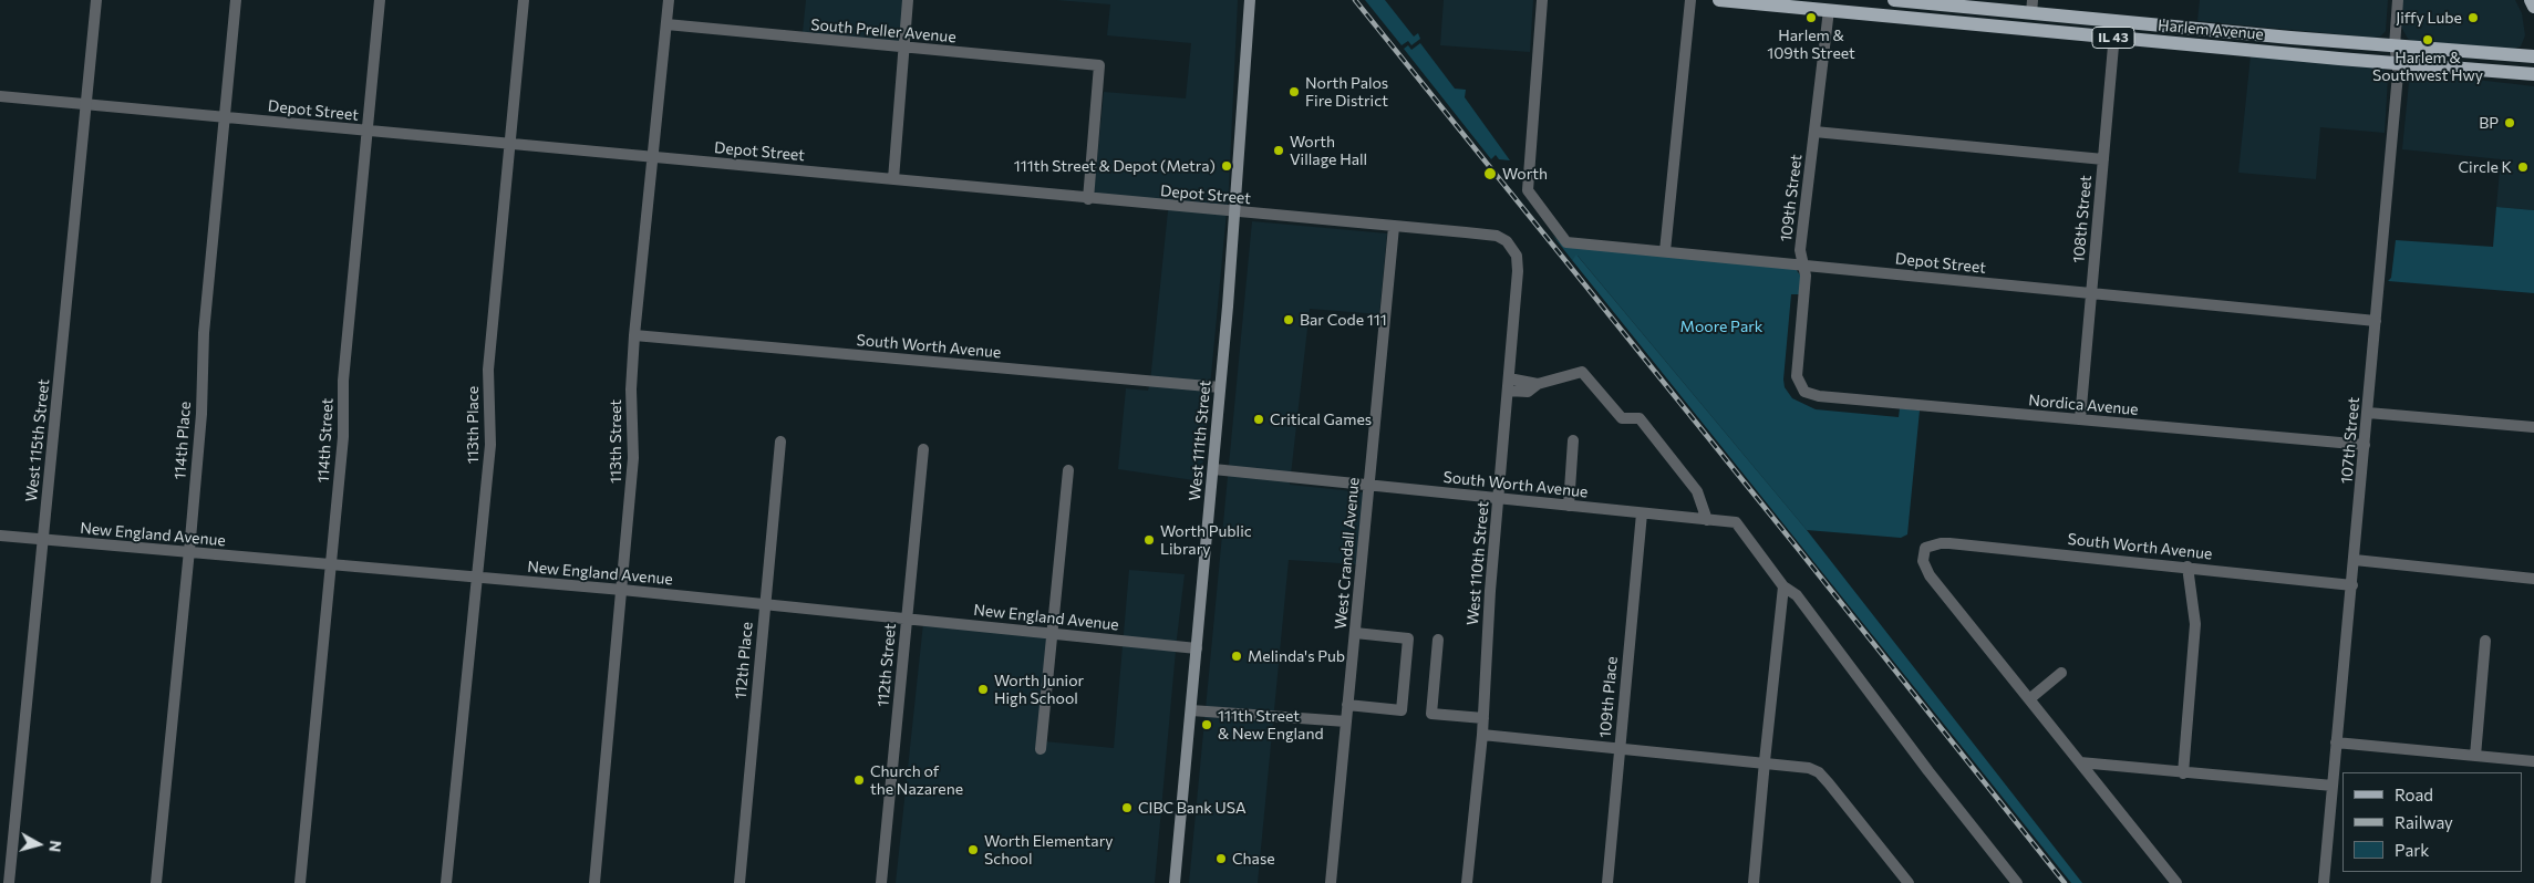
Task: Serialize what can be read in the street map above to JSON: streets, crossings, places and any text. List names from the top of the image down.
{
  "streets": {
    "main road": ["Harlem Avenue", "IL 43", "West 111th Street"],
    "street": [
      "South Preller Avenue",
      "Depot Street",
      "109th Street",
      "108th Street",
      "South Worth Avenue",
      "Nordica Avenue",
      "113th Place",
      "West 115th Street",
      "114th Place",
      "114th Street",
      "107th Street",
      "113th Street",
      "New England Avenue",
      "West Crandall Avenue",
      "West 110th Street",
      "112th Place",
      "112th Street",
      "109th Place"
    ]
  },
  "crossings": [
    ["Harlem Avenue", "109th Street"],
    ["Harlem Avenue", "108th Street"],
    ["Harlem Avenue", "107th Street"],
    ["South Preller Avenue", "Depot Street"],
    ["South Preller Avenue", "113th Street"],
    ["Depot Street", "109th Street"],
    ["Depot Street", "108th Street"],
    ["Depot Street", "113th Place"],
    ["Depot Street", "West 115th Street"],
    ["Depot Street", "114th Place"],
    ["Depot Street", "114th Street"],
    ["Depot Street", "West 111th Street"],
    ["Depot Street", "107th Street"],
    ["Depot Street", "113th Street"],
    ["Depot Street", "West Crandall Avenue"],
    ["Depot Street", "West 110th Street"],
    ["109th Street", "Nordica Avenue"],
    ["108th Street", "Nordica Avenue"],
    ["South Worth Avenue", "West 111th Street"],
    ["South Worth Avenue", "107th Street"],
    ["South Worth Avenue", "113th Street"],
    ["South Worth Avenue", "West Crandall Avenue"],
    ["South Worth Avenue", "West 110th Street"],
    ["South Worth Avenue", "109th Place"],
    ["Nordica Avenue", "107th Street"],
    ["113th Place", "New England Avenue"],
    ["West 115th Street", "New England Avenue"],
    ["114th Place", "New England Avenue"],
    ["114th Street", "New England Avenue"],
    ["West 111th Street", "New England Avenue"],
    ["113th Street", "New England Avenue"],
    ["New England Avenue", "112th Place"],
    ["New England Avenue", "112th Street"]
  ],
  "parks": ["Moore Park"],
  "places": [
    "Harlem & 109th Street",
    "Jiffy Lube",
    "Harlem & Southwest Hwy",
    "North Palos Fire District",
    "BP",
    "Worth Village Hall",
    "111th Street & Depot (Metra)",
    "Circle K",
    "Worth",
    "Bar Code 111",
    "Critical Games",
    "Worth Public Library",
    "Melinda's Pub",
    "Worth Junior High School",
    "111th Street & New England",
    "Church of the Nazarene",
    "CIBC Bank USA",
    "Worth Elementary School",
    "Chase"
  ],
  "legend": ["Road", "Railway", "Park"],
  "north": "right"
}
